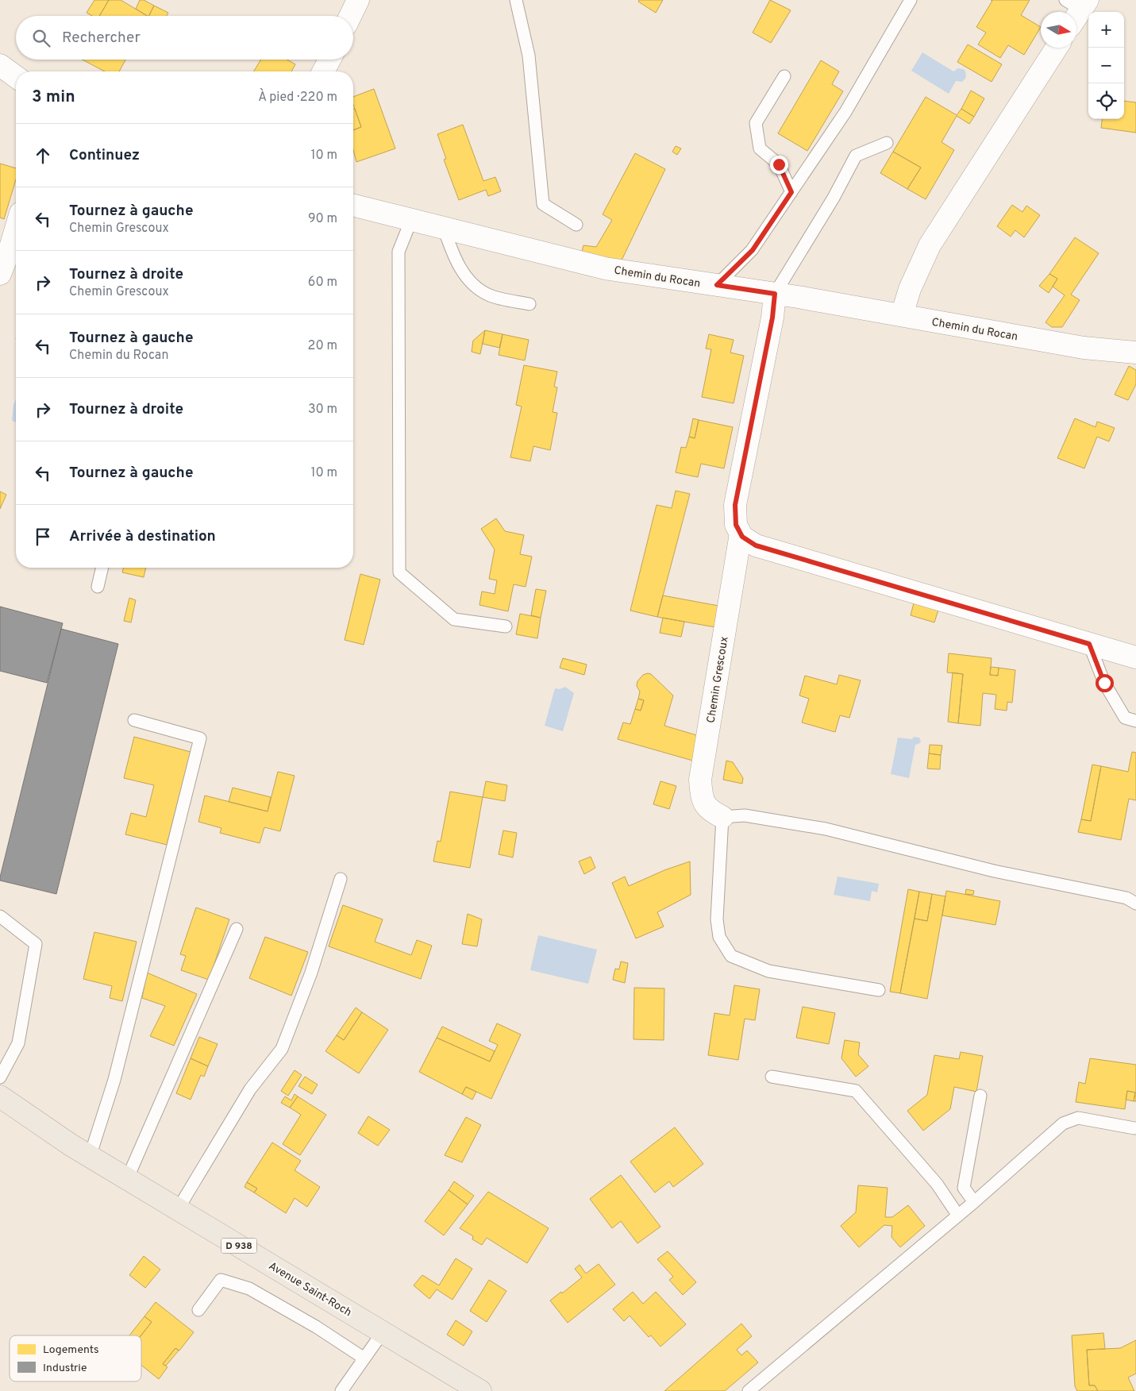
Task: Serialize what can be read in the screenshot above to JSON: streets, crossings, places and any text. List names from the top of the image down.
{
  "streets": {
    "main road": ["D 938", "Avenue Saint-Roch"],
    "street": ["Chemin du Rocan", "Chemin Grescoux"]
  },
  "crossings": [
    ["Chemin du Rocan", "Chemin Grescoux"]
  ],
  "legend": ["Logements", "Industrie"],
  "north": "right",
  "page": {
    "map_buttons": ["+", "−"],
    "search": "Rechercher",
    "heading": ["3 min", "À pied · 220 m"],
    "list": [
      ["Continuez", "10 m"],
      ["Tournez à gauche", "Chemin Grescoux", "90 m"],
      ["Tournez à droite", "Chemin Grescoux", "60 m"],
      ["Tournez à gauche", "Chemin du Rocan", "20 m"],
      ["Tournez à droite", "30 m"],
      ["Tournez à gauche", "10 m"],
      "Arrivée à destination"
    ]
  }
}
